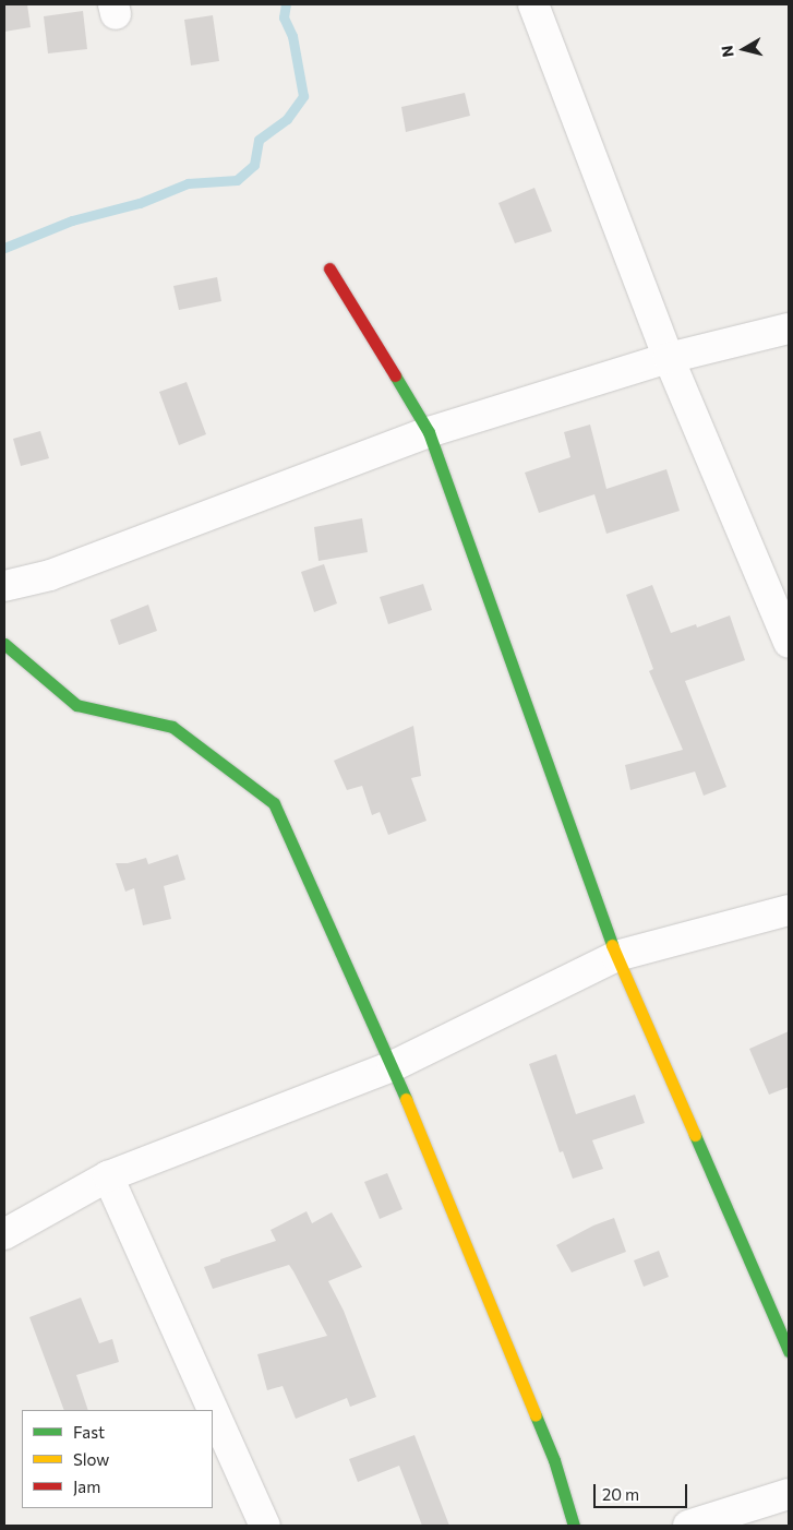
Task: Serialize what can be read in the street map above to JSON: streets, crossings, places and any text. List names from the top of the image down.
{
  "legend": ["Fast", "Slow", "Jam"],
  "scale_bar": "20 m",
  "north": "left"
}
